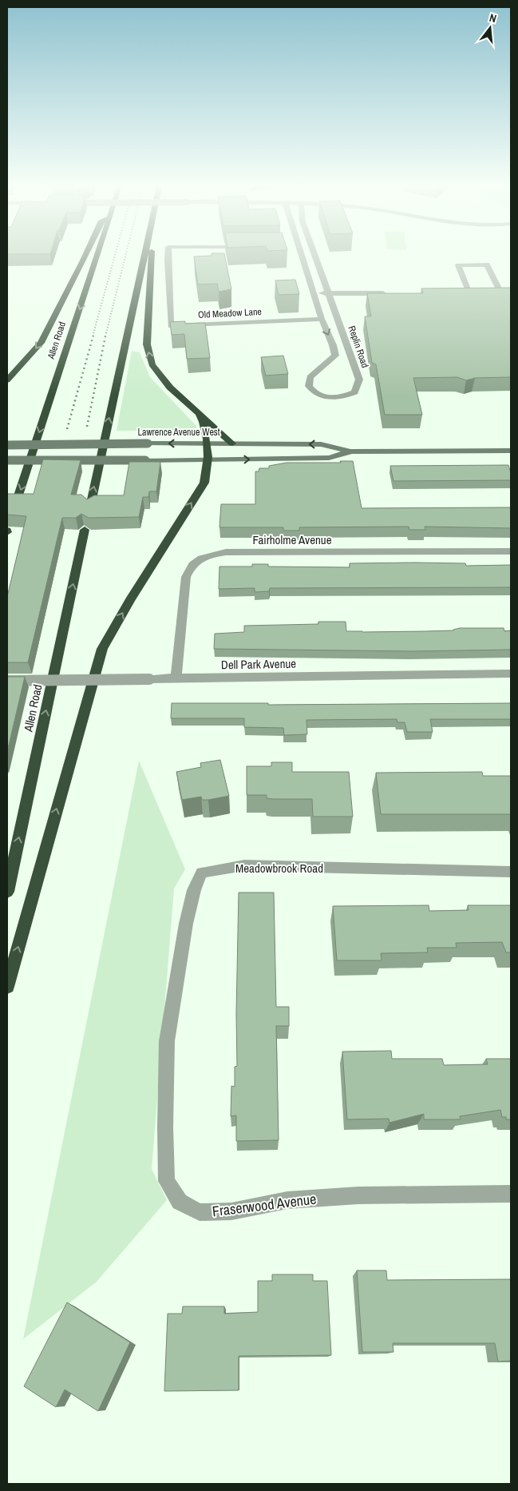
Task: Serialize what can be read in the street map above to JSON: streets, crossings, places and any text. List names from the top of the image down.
{
  "streets": {
    "highway": ["Allen Road"],
    "main road": ["Lawrence Avenue West"],
    "street": [
      "Old Meadow Lane",
      "Replin Road",
      "Fairholme Avenue",
      "Dell Park Avenue",
      "Meadowbrook Road",
      "Fraserwood Avenue"
    ]
  },
  "crossings": [
    ["Old Meadow Lane", "Replin Road"],
    ["Fairholme Avenue", "Dell Park Avenue"],
    ["Meadowbrook Road", "Fraserwood Avenue"]
  ],
  "north": "top"
}
